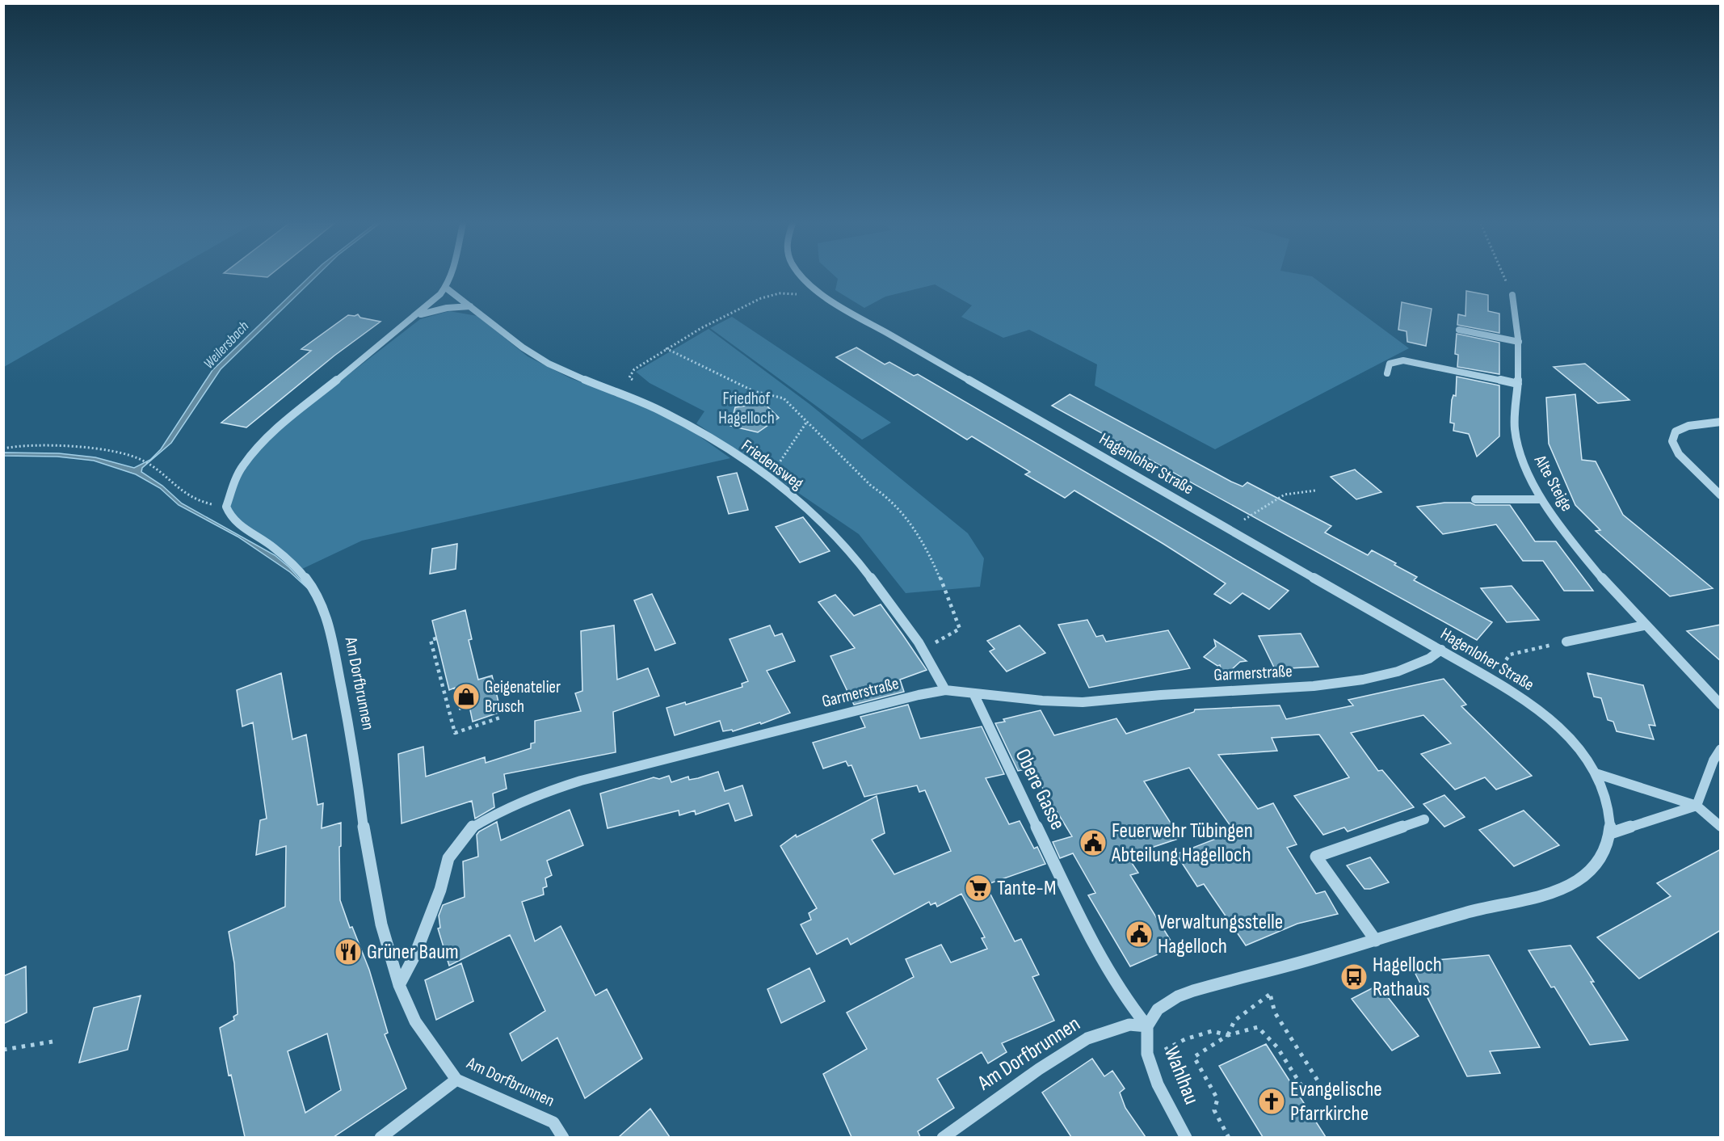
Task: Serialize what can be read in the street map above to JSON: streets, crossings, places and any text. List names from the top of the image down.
{
  "streets": {
    "street": [
      "Hagenloher Straße",
      "Friedensweg",
      "Alte Steige",
      "Garmerstraße",
      "Am Dorfbrunnen",
      "Obere Gasse",
      "Wahlhau"
    ]
  },
  "crossings": [
    ["Hagenloher Straße", "Garmerstraße"],
    ["Hagenloher Straße", "Am Dorfbrunnen"],
    ["Hagenloher Straße", "Obere Gasse"],
    ["Hagenloher Straße", "Wahlhau"],
    ["Friedensweg", "Garmerstraße"],
    ["Garmerstraße", "Am Dorfbrunnen"],
    ["Garmerstraße", "Obere Gasse"],
    ["Am Dorfbrunnen", "Obere Gasse"],
    ["Am Dorfbrunnen", "Wahlhau"],
    ["Obere Gasse", "Wahlhau"]
  ],
  "water": ["Weilersbach"],
  "parks": ["Friedhof Hagelloch"],
  "places": {
    "shop": ["Geigenatelier Brusch"],
    "public building": ["Feuerwehr Tübingen Abteilung Hagelloch", "Verwaltungsstelle Hagelloch"],
    "supermarket": ["Tante-M"],
    "restaurant": ["Grüner Baum"],
    "bus stop": ["Hagelloch Rathaus"],
    "church": ["Evangelische Pfarrkirche"]
  }
}
